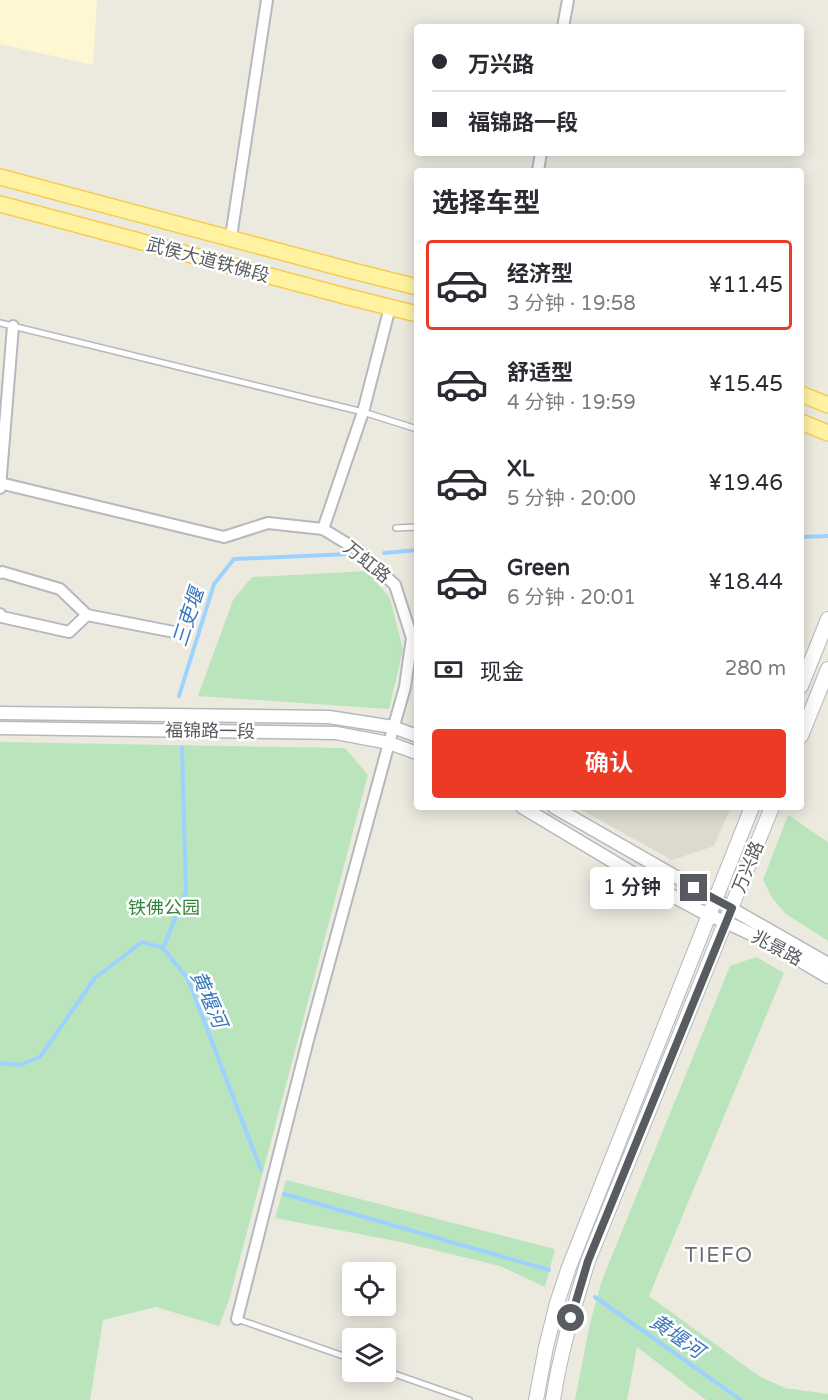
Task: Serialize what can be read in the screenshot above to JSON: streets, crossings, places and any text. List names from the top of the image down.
{
  "streets": {
    "main road": ["武侯大道铁佛段", "万兴路"],
    "street": ["万虹路", "福锦路一段", "兆景路"]
  },
  "crossings": [
    ["万虹路", "福锦路一段"],
    ["万兴路", "兆景路"]
  ],
  "districts": ["TIEFO"],
  "water": ["三吏堰", "黄堰河"],
  "parks": ["铁佛公园"],
  "page": {
    "banner": ["万兴路", "福锦路一段"],
    "heading": "选择车型",
    "list": [
      {
        "name": "经济型",
        "note": "3 分钟 · 19:58",
        "value": "¥11.45"
      },
      {
        "name": "舒适型",
        "note": "4 分钟 · 19:59",
        "value": "¥15.45"
      },
      {
        "name": "XL",
        "note": "5 分钟 · 20:00",
        "value": "¥19.46"
      },
      {
        "name": "Green",
        "note": "6 分钟 · 20:01",
        "value": "¥18.44"
      }
    ],
    "pay": ["现金", "280 m"],
    "buttons": "确认",
    "bubble": "1 分钟"
  }
}
